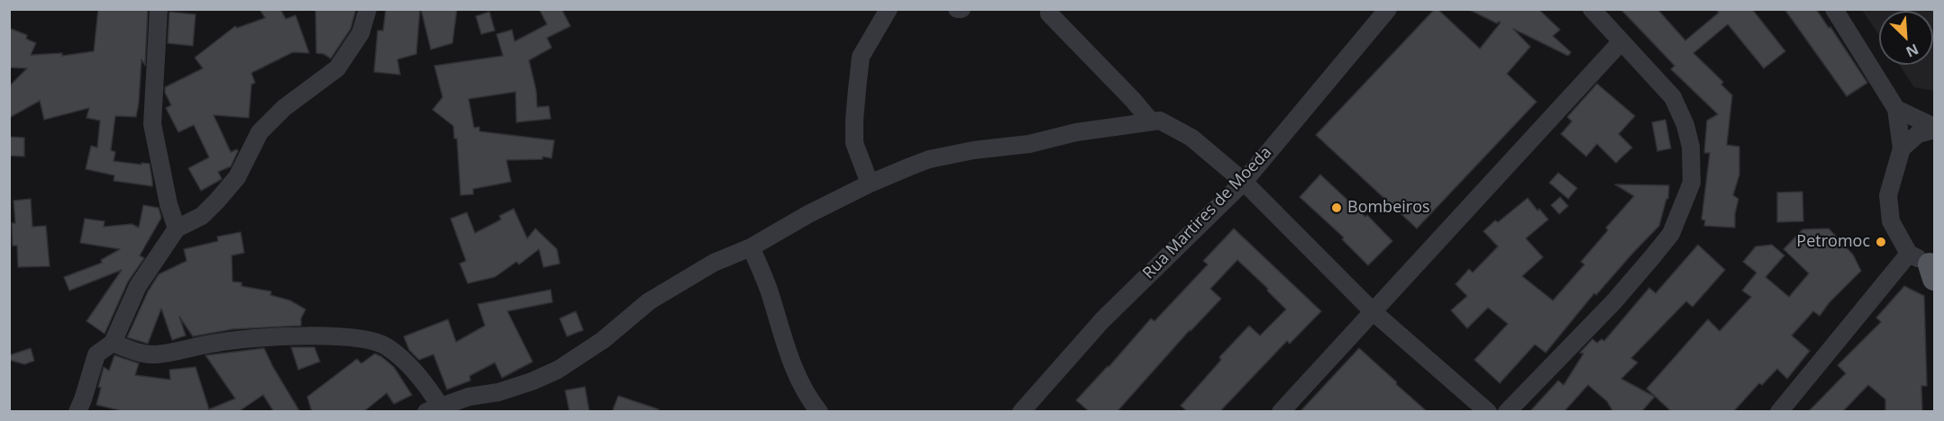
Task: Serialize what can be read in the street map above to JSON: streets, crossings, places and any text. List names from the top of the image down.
{
  "streets": {
    "street": ["Rua Martires de Moeda"]
  },
  "places": ["Bombeiros", "Petromoc"],
  "north": "bottom right"
}
